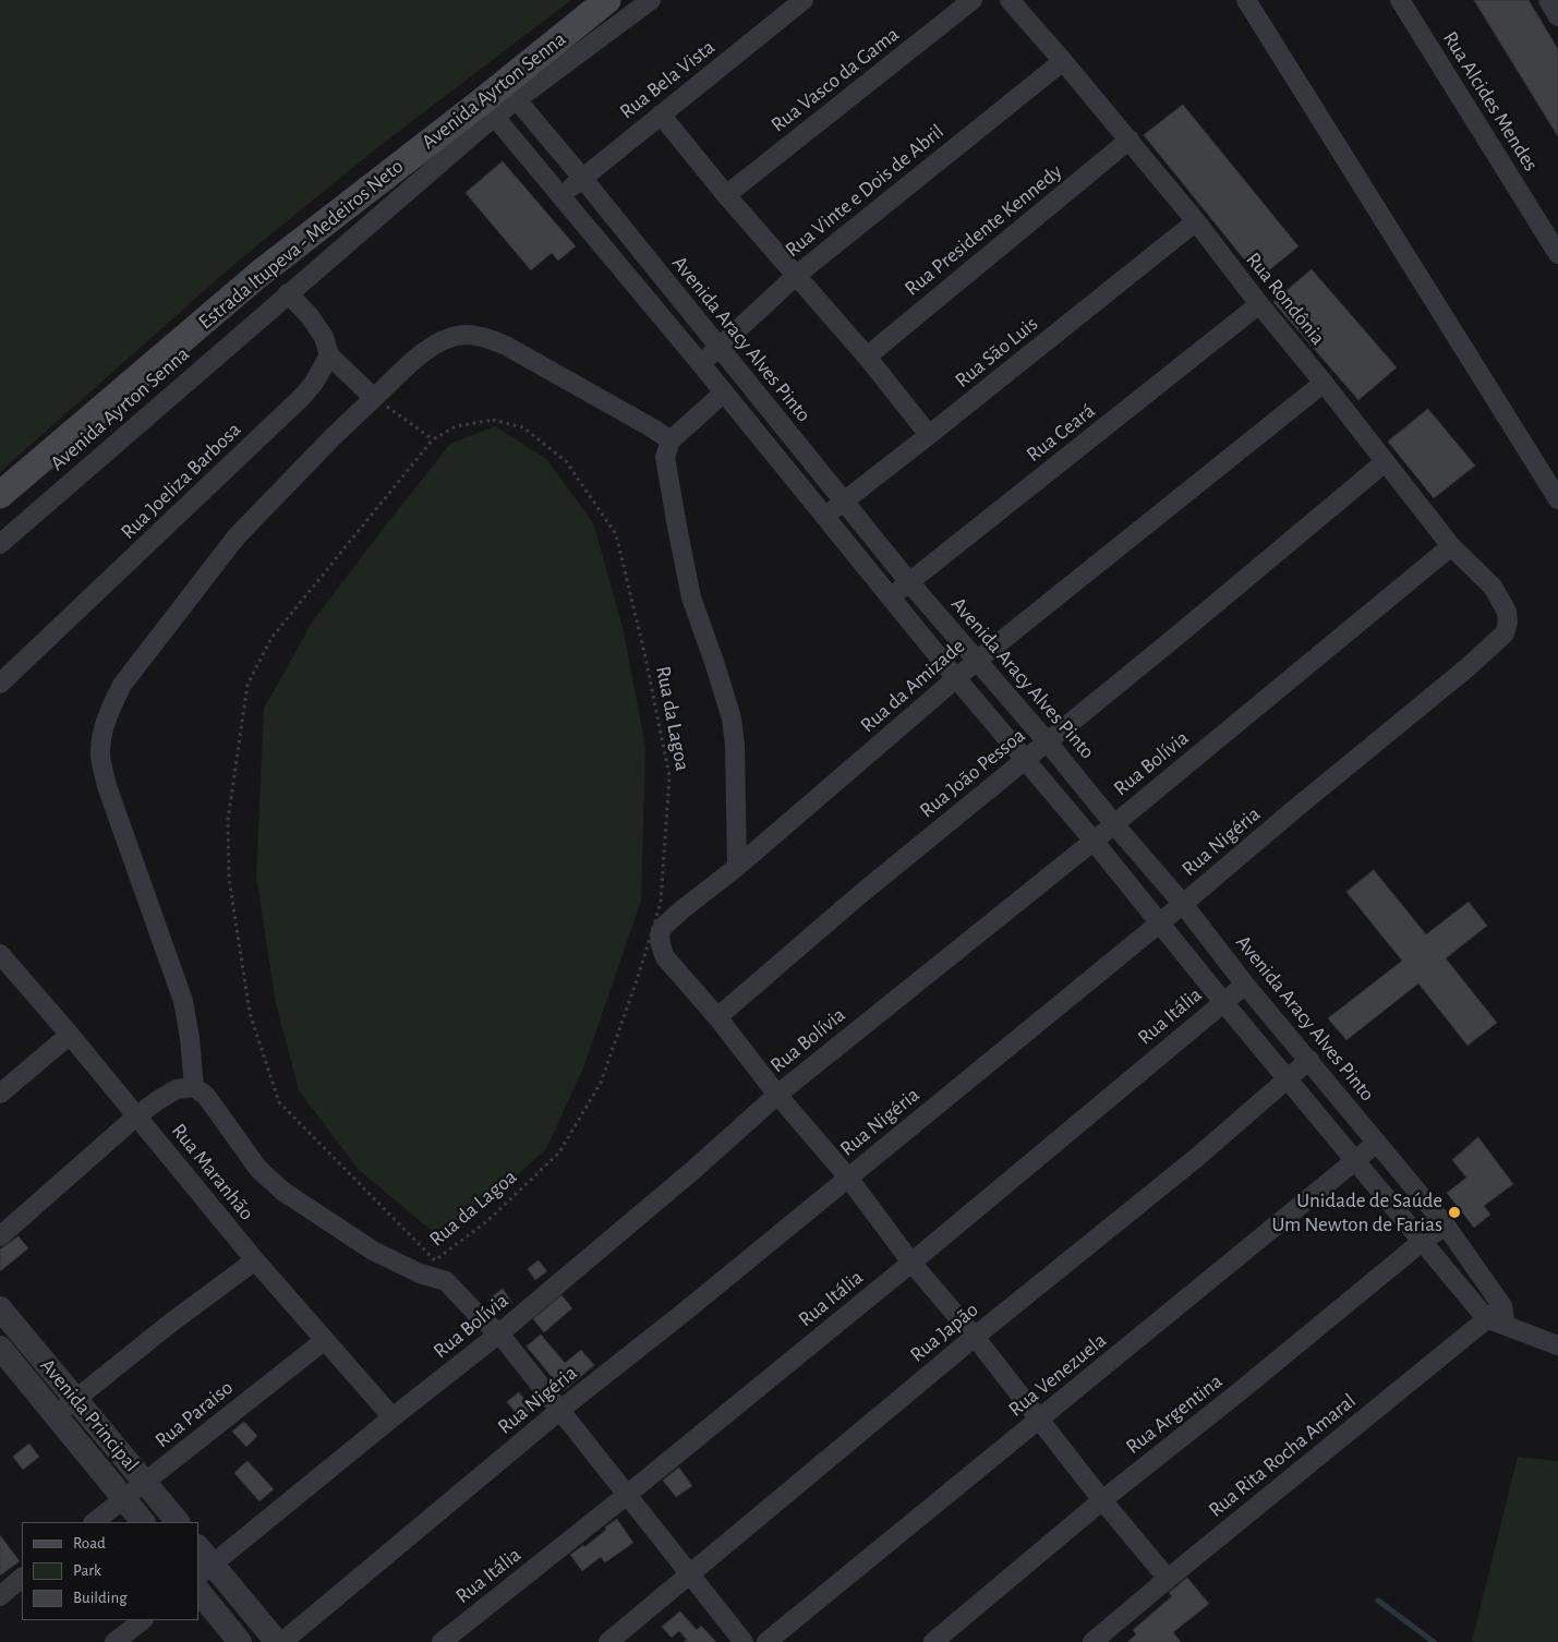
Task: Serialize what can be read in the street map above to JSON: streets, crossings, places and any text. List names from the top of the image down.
{
  "streets": {
    "main road": ["Estrada Itupeva - Medeiros Neto"],
    "street": [
      "Rua Bela Vista",
      "Rua Vasco da Gama",
      "Avenida Ayrton Senna",
      "Rua Alcides Mendes",
      "Rua Vinte e Dois de Abril",
      "Rua Presidente Kennedy",
      "Rua Rondônia",
      "Avenida Aracy Alves Pinto",
      "Rua São Luis",
      "Rua Ceará",
      "Rua Joeliza Barbosa",
      "Rua da Amizade",
      "Rua Bolívia",
      "Rua João Pessoa",
      "Rua Nigéria",
      "Rua Itália",
      "Rua Maranhão",
      "Rua Japão",
      "Rua Venezuela",
      "Rua Paraiso",
      "Rua Argentina",
      "Avenida Principal",
      "Rua Rita Rocha Amaral"
    ],
    "path": ["Rua da Lagoa"]
  },
  "crossings": [
    ["Rua Bela Vista", "Avenida Aracy Alves Pinto"],
    ["Avenida Ayrton Senna", "Estrada Itupeva - Medeiros Neto"],
    ["Avenida Ayrton Senna", "Avenida Aracy Alves Pinto"],
    ["Rua Vinte e Dois de Abril", "Rua Rondônia"],
    ["Rua Vinte e Dois de Abril", "Avenida Aracy Alves Pinto"],
    ["Rua Presidente Kennedy", "Rua Rondônia"],
    ["Estrada Itupeva - Medeiros Neto", "Avenida Aracy Alves Pinto"],
    ["Rua Rondônia", "Rua São Luis"],
    ["Rua Rondônia", "Rua Ceará"],
    ["Rua Rondônia", "Rua da Amizade"],
    ["Rua Rondônia", "Rua Bolívia"],
    ["Rua Rondônia", "Rua João Pessoa"],
    ["Rua Rondônia", "Rua Nigéria"],
    ["Avenida Aracy Alves Pinto", "Rua São Luis"],
    ["Avenida Aracy Alves Pinto", "Rua Ceará"],
    ["Avenida Aracy Alves Pinto", "Rua da Amizade"],
    ["Avenida Aracy Alves Pinto", "Rua Bolívia"],
    ["Avenida Aracy Alves Pinto", "Rua João Pessoa"],
    ["Avenida Aracy Alves Pinto", "Rua Nigéria"],
    ["Avenida Aracy Alves Pinto", "Rua Itália"],
    ["Avenida Aracy Alves Pinto", "Rua Japão"],
    ["Avenida Aracy Alves Pinto", "Rua Venezuela"],
    ["Avenida Aracy Alves Pinto", "Rua Argentina"],
    ["Avenida Aracy Alves Pinto", "Rua Rita Rocha Amaral"],
    ["Rua da Amizade", "Rua João Pessoa"],
    ["Rua Bolívia", "Rua Maranhão"],
    ["Rua Maranhão", "Rua Paraiso"],
    ["Rua Paraiso", "Avenida Principal"]
  ],
  "places": ["Unidade de Saúde Um Newton de Farias"],
  "legend": ["Road", "Park", "Building"]
}
